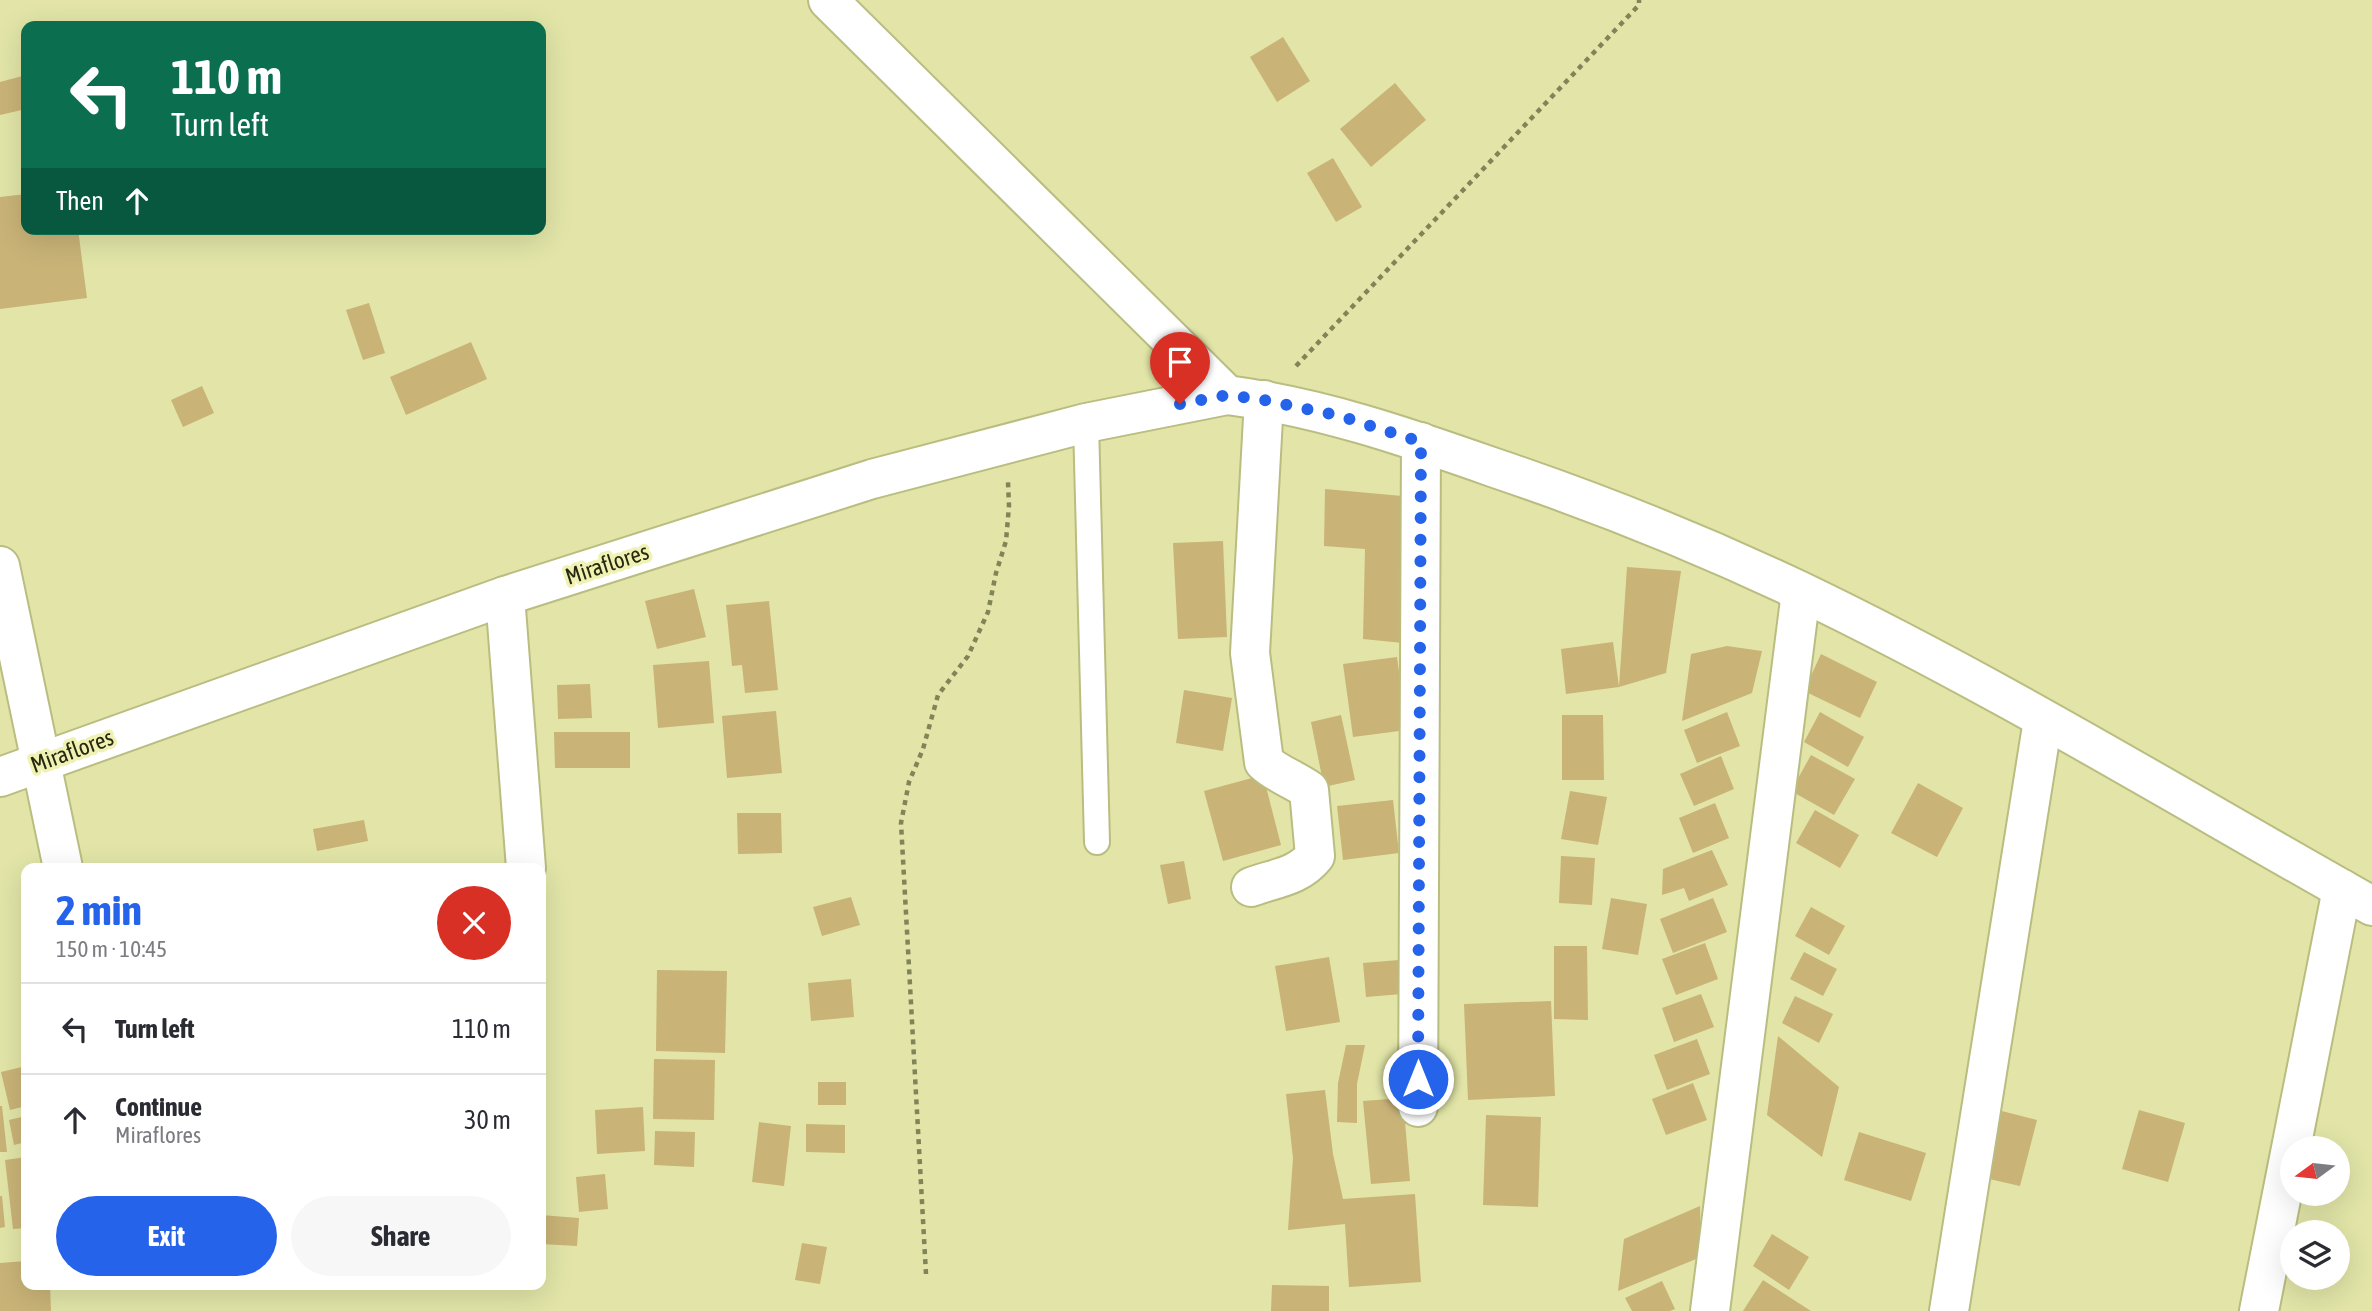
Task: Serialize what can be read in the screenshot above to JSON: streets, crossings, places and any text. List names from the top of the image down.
{
  "streets": {
    "street": ["Miraflores"]
  },
  "north": "left",
  "page": {
    "turn": ["110 m", "Turn left"],
    "then": "Then",
    "heading": ["2 min", "150 m · 10:45"],
    "list": [
      {
        "name": "Turn left",
        "value": "110 m"
      },
      {
        "name": "Continue",
        "note": "Miraflores",
        "value": "30 m"
      }
    ],
    "buttons": ["Exit", "Share"]
  }
}
